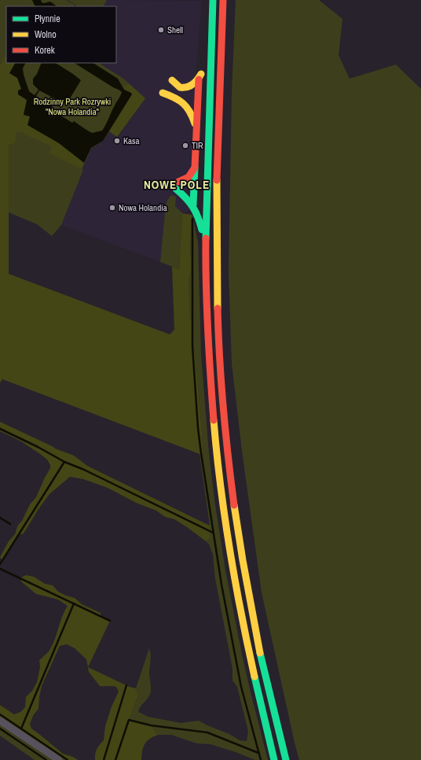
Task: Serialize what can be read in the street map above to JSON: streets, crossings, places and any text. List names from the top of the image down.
{
  "districts": ["NOWE POLE"],
  "parks": ["Rodzinny Park Rozrywki \"Nowa Holandia\""],
  "places": [
    "Shell",
    "Kasa",
    "TIR",
    "Nowa Holandia"
  ],
  "legend": ["Płynnie", "Wolno", "Korek"]
}
